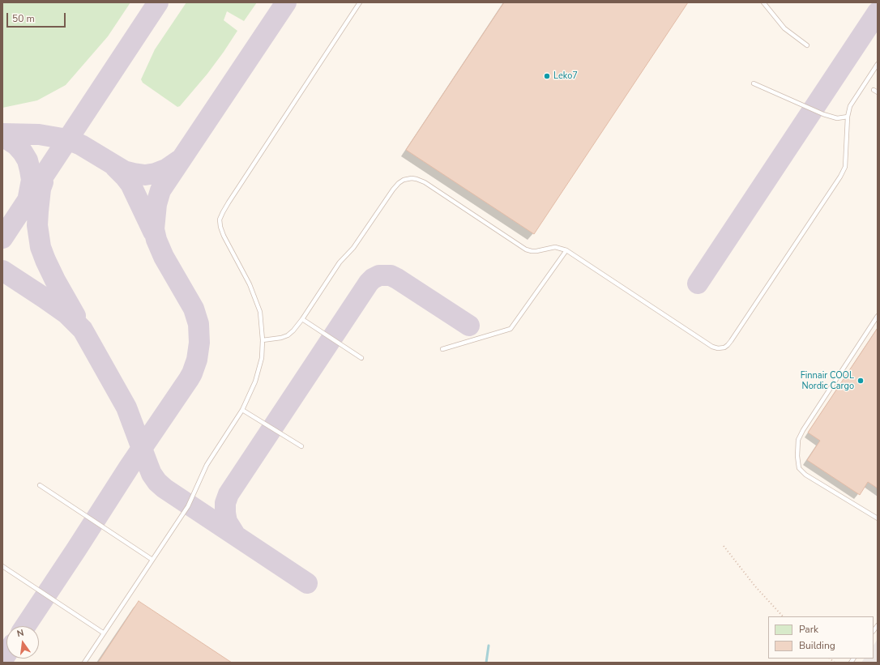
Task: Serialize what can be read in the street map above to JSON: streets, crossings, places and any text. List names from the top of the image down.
{
  "places": ["Leko7", "Finnair COOL Nordic Cargo"],
  "legend": ["Park", "Building"],
  "scale_bar": "50 m",
  "north": "top"
}
